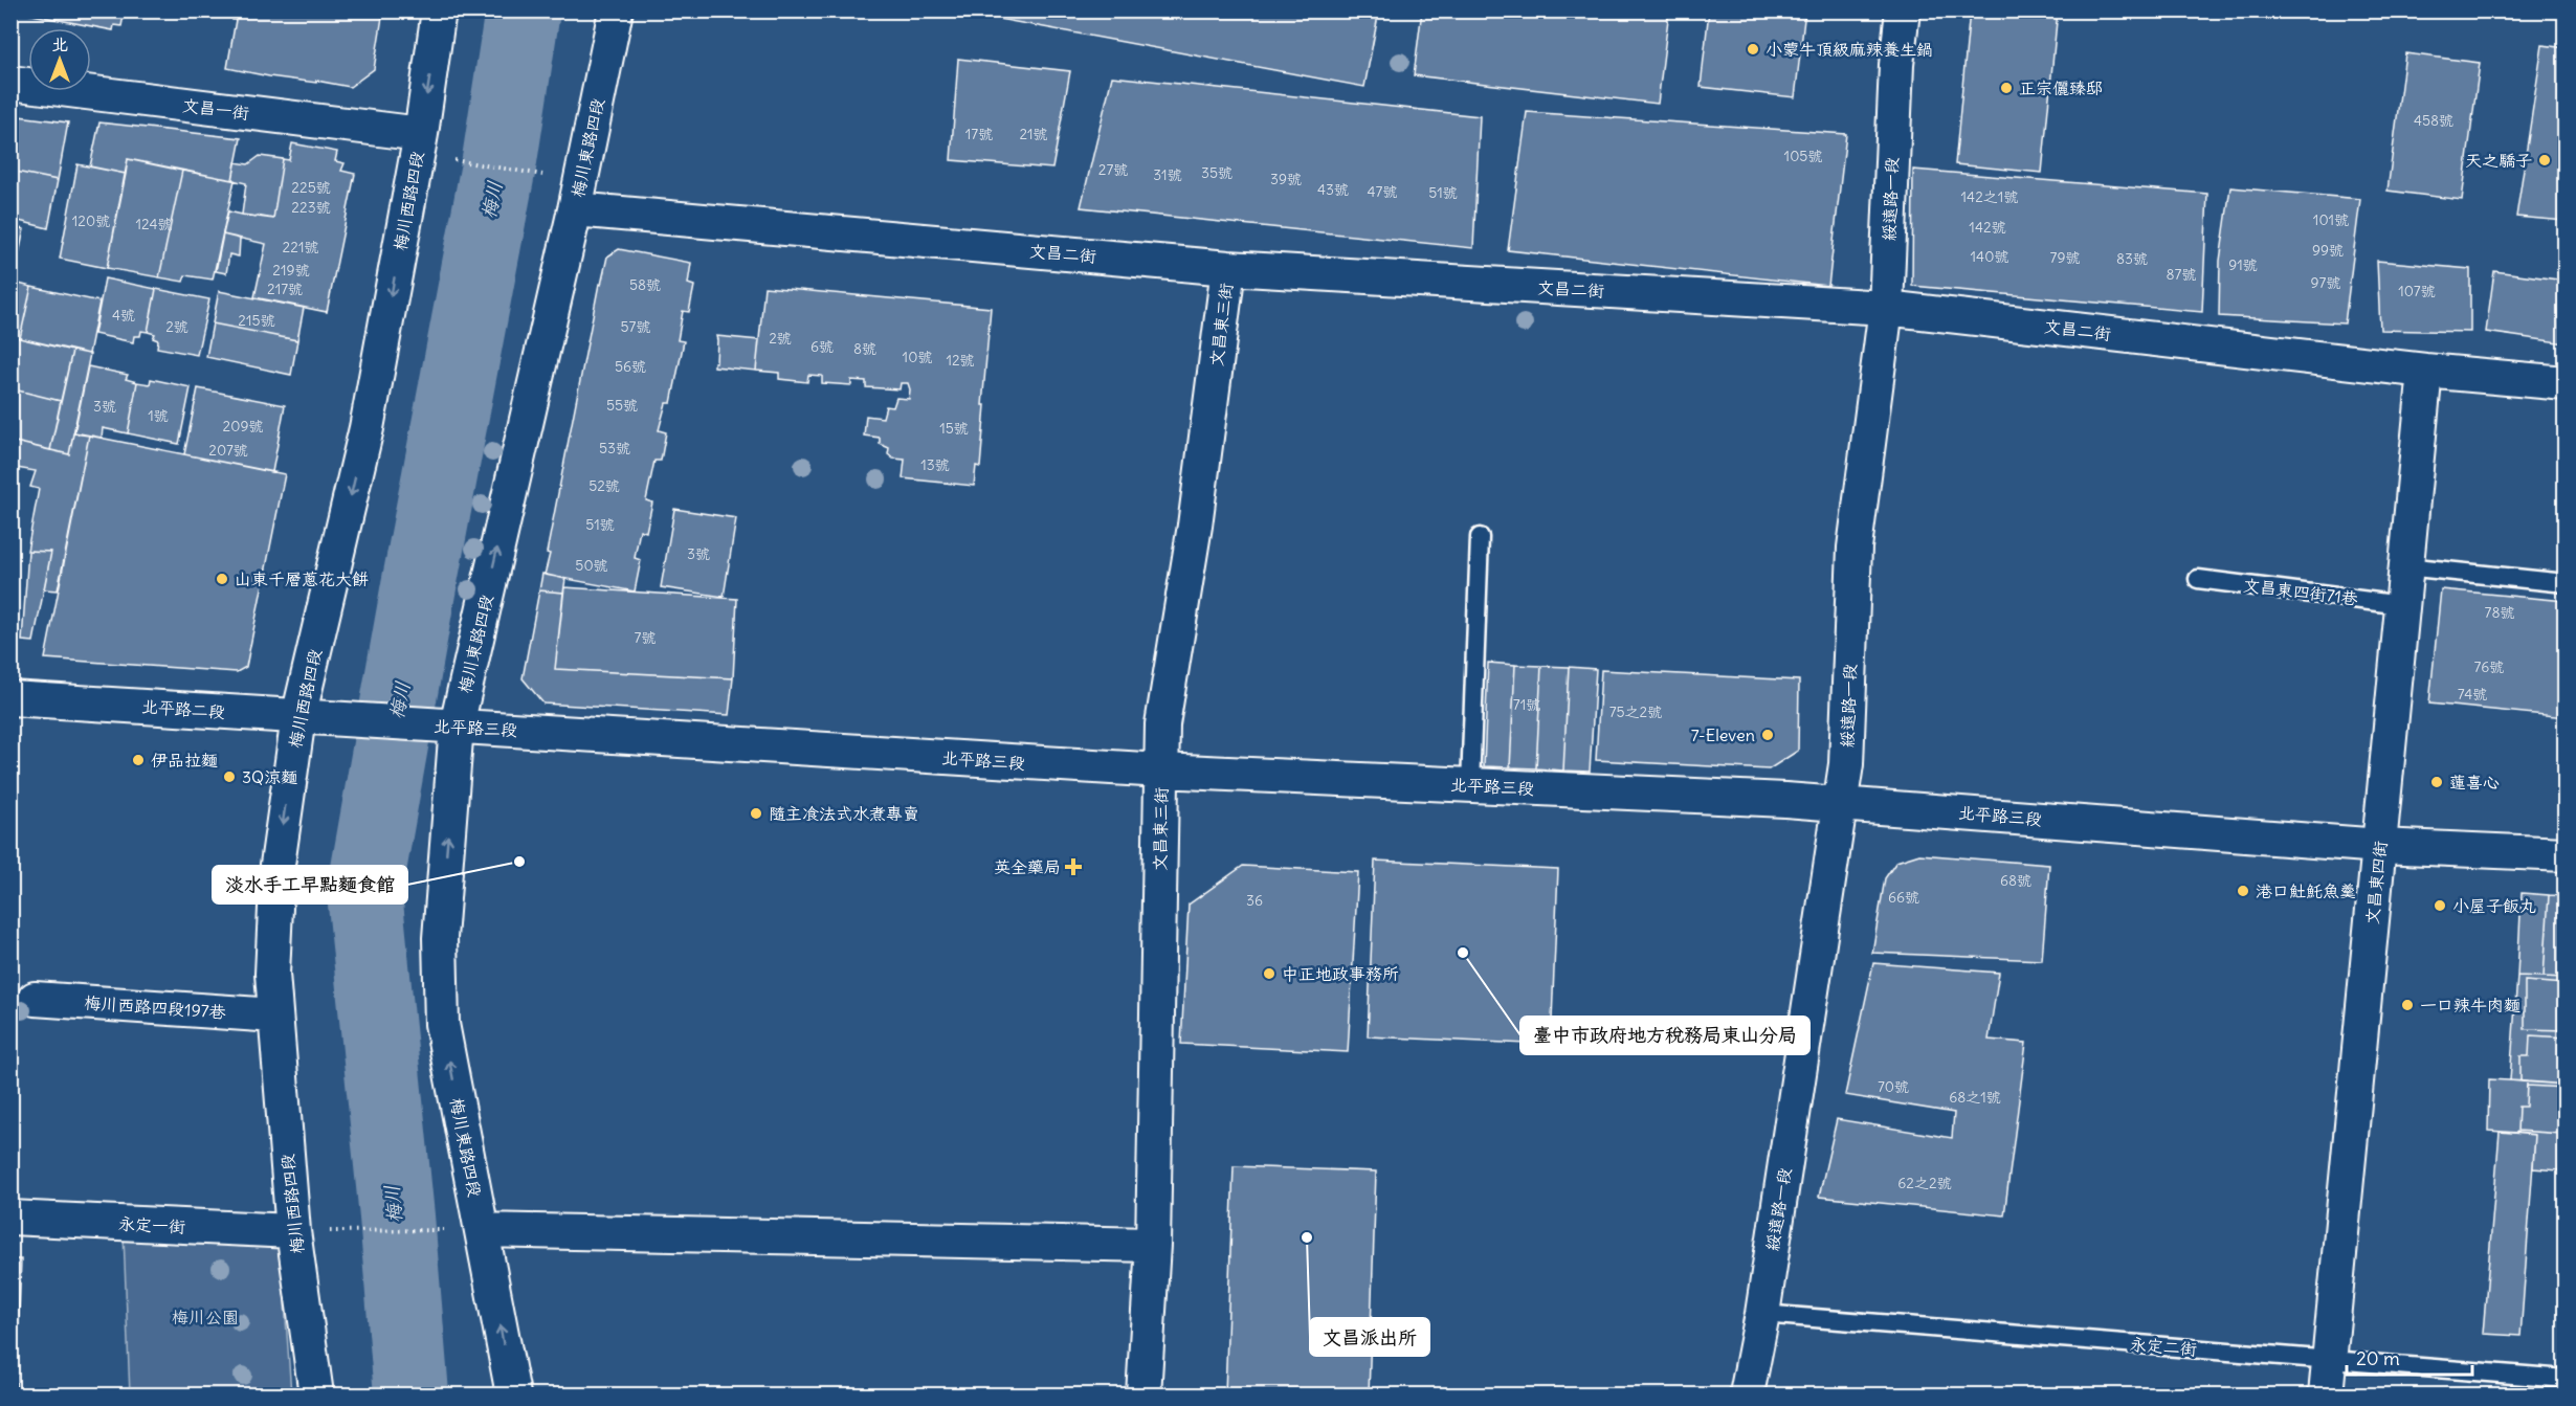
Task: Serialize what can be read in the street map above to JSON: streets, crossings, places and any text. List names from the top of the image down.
{
  "streets": {
    "street": [
      "文昌一街",
      "梅川東路四段",
      "綏遠路一段",
      "梅川西路四段",
      "文昌二街",
      "文昌東三街",
      "北平路二段",
      "北平路三段",
      "文昌東四街",
      "梅川西路四段197巷",
      "永定一街"
    ],
    "lane": ["文昌東四街71巷", "永定二街"]
  },
  "crossings": [
    ["文昌一街", "梅川西路四段"],
    ["梅川東路四段", "文昌二街"],
    ["梅川東路四段", "北平路三段"],
    ["綏遠路一段", "文昌二街"],
    ["綏遠路一段", "北平路三段"],
    ["綏遠路一段", "永定二街"],
    ["梅川西路四段", "北平路二段"],
    ["梅川西路四段", "梅川西路四段197巷"],
    ["梅川西路四段", "永定一街"],
    ["文昌二街", "文昌東三街"],
    ["文昌二街", "文昌東四街"],
    ["文昌東三街", "北平路三段"],
    ["文昌東四街71巷", "文昌東四街"],
    ["北平路二段", "北平路三段"],
    ["北平路三段", "文昌東四街"],
    ["文昌東四街", "永定二街"]
  ],
  "one_way": ["梅川東路四段", "梅川西路四段"],
  "water": ["梅川"],
  "parks": ["梅川公園"],
  "places": {
    "other": [
      "小蒙牛頂級麻辣養生鍋",
      "正宗儷臻邸",
      "天之驕子",
      "山東千層蔥花大餅",
      "7-Eleven",
      "伊品拉麵",
      "3Q涼麵",
      "蓮喜心",
      "隨主飡法式水煮專賣",
      "淡水手工早點麵食館",
      "港口𩵚魠魚羹",
      "小屋子飯丸",
      "臺中市政府地方稅務局東山分局",
      "中正地政事務所",
      "一口辣牛肉麵",
      "文昌派出所"
    ],
    "health": ["英全藥局"]
  },
  "house_numbers": [
    "458號",
    "17號",
    "21號",
    "105號",
    "27號",
    "35號",
    "31號",
    "39號",
    "225號",
    "43號",
    "47號",
    "51號",
    "142之1號",
    "223號",
    "101號",
    "120號",
    "124號",
    "142號",
    "221號",
    "99號",
    "140號",
    "79號",
    "83號",
    "91號",
    "219號",
    "87號",
    "97號",
    "58號",
    "217號",
    "107號",
    "4號",
    "215號",
    "2號",
    "57號",
    "2號",
    "6號",
    "8號",
    "10號",
    "12號",
    "56號",
    "55號",
    "3號",
    "1號",
    "209號",
    "15號",
    "53號",
    "207號",
    "13號",
    "52號",
    "51號",
    "3號",
    "50號",
    "78號",
    "7號",
    "76號",
    "74號",
    "71號",
    "75之2號",
    "68號",
    "66號",
    "36",
    "70號",
    "68之1號",
    "62之2號"
  ],
  "scale_bar": "20 m",
  "north": "top"
}
